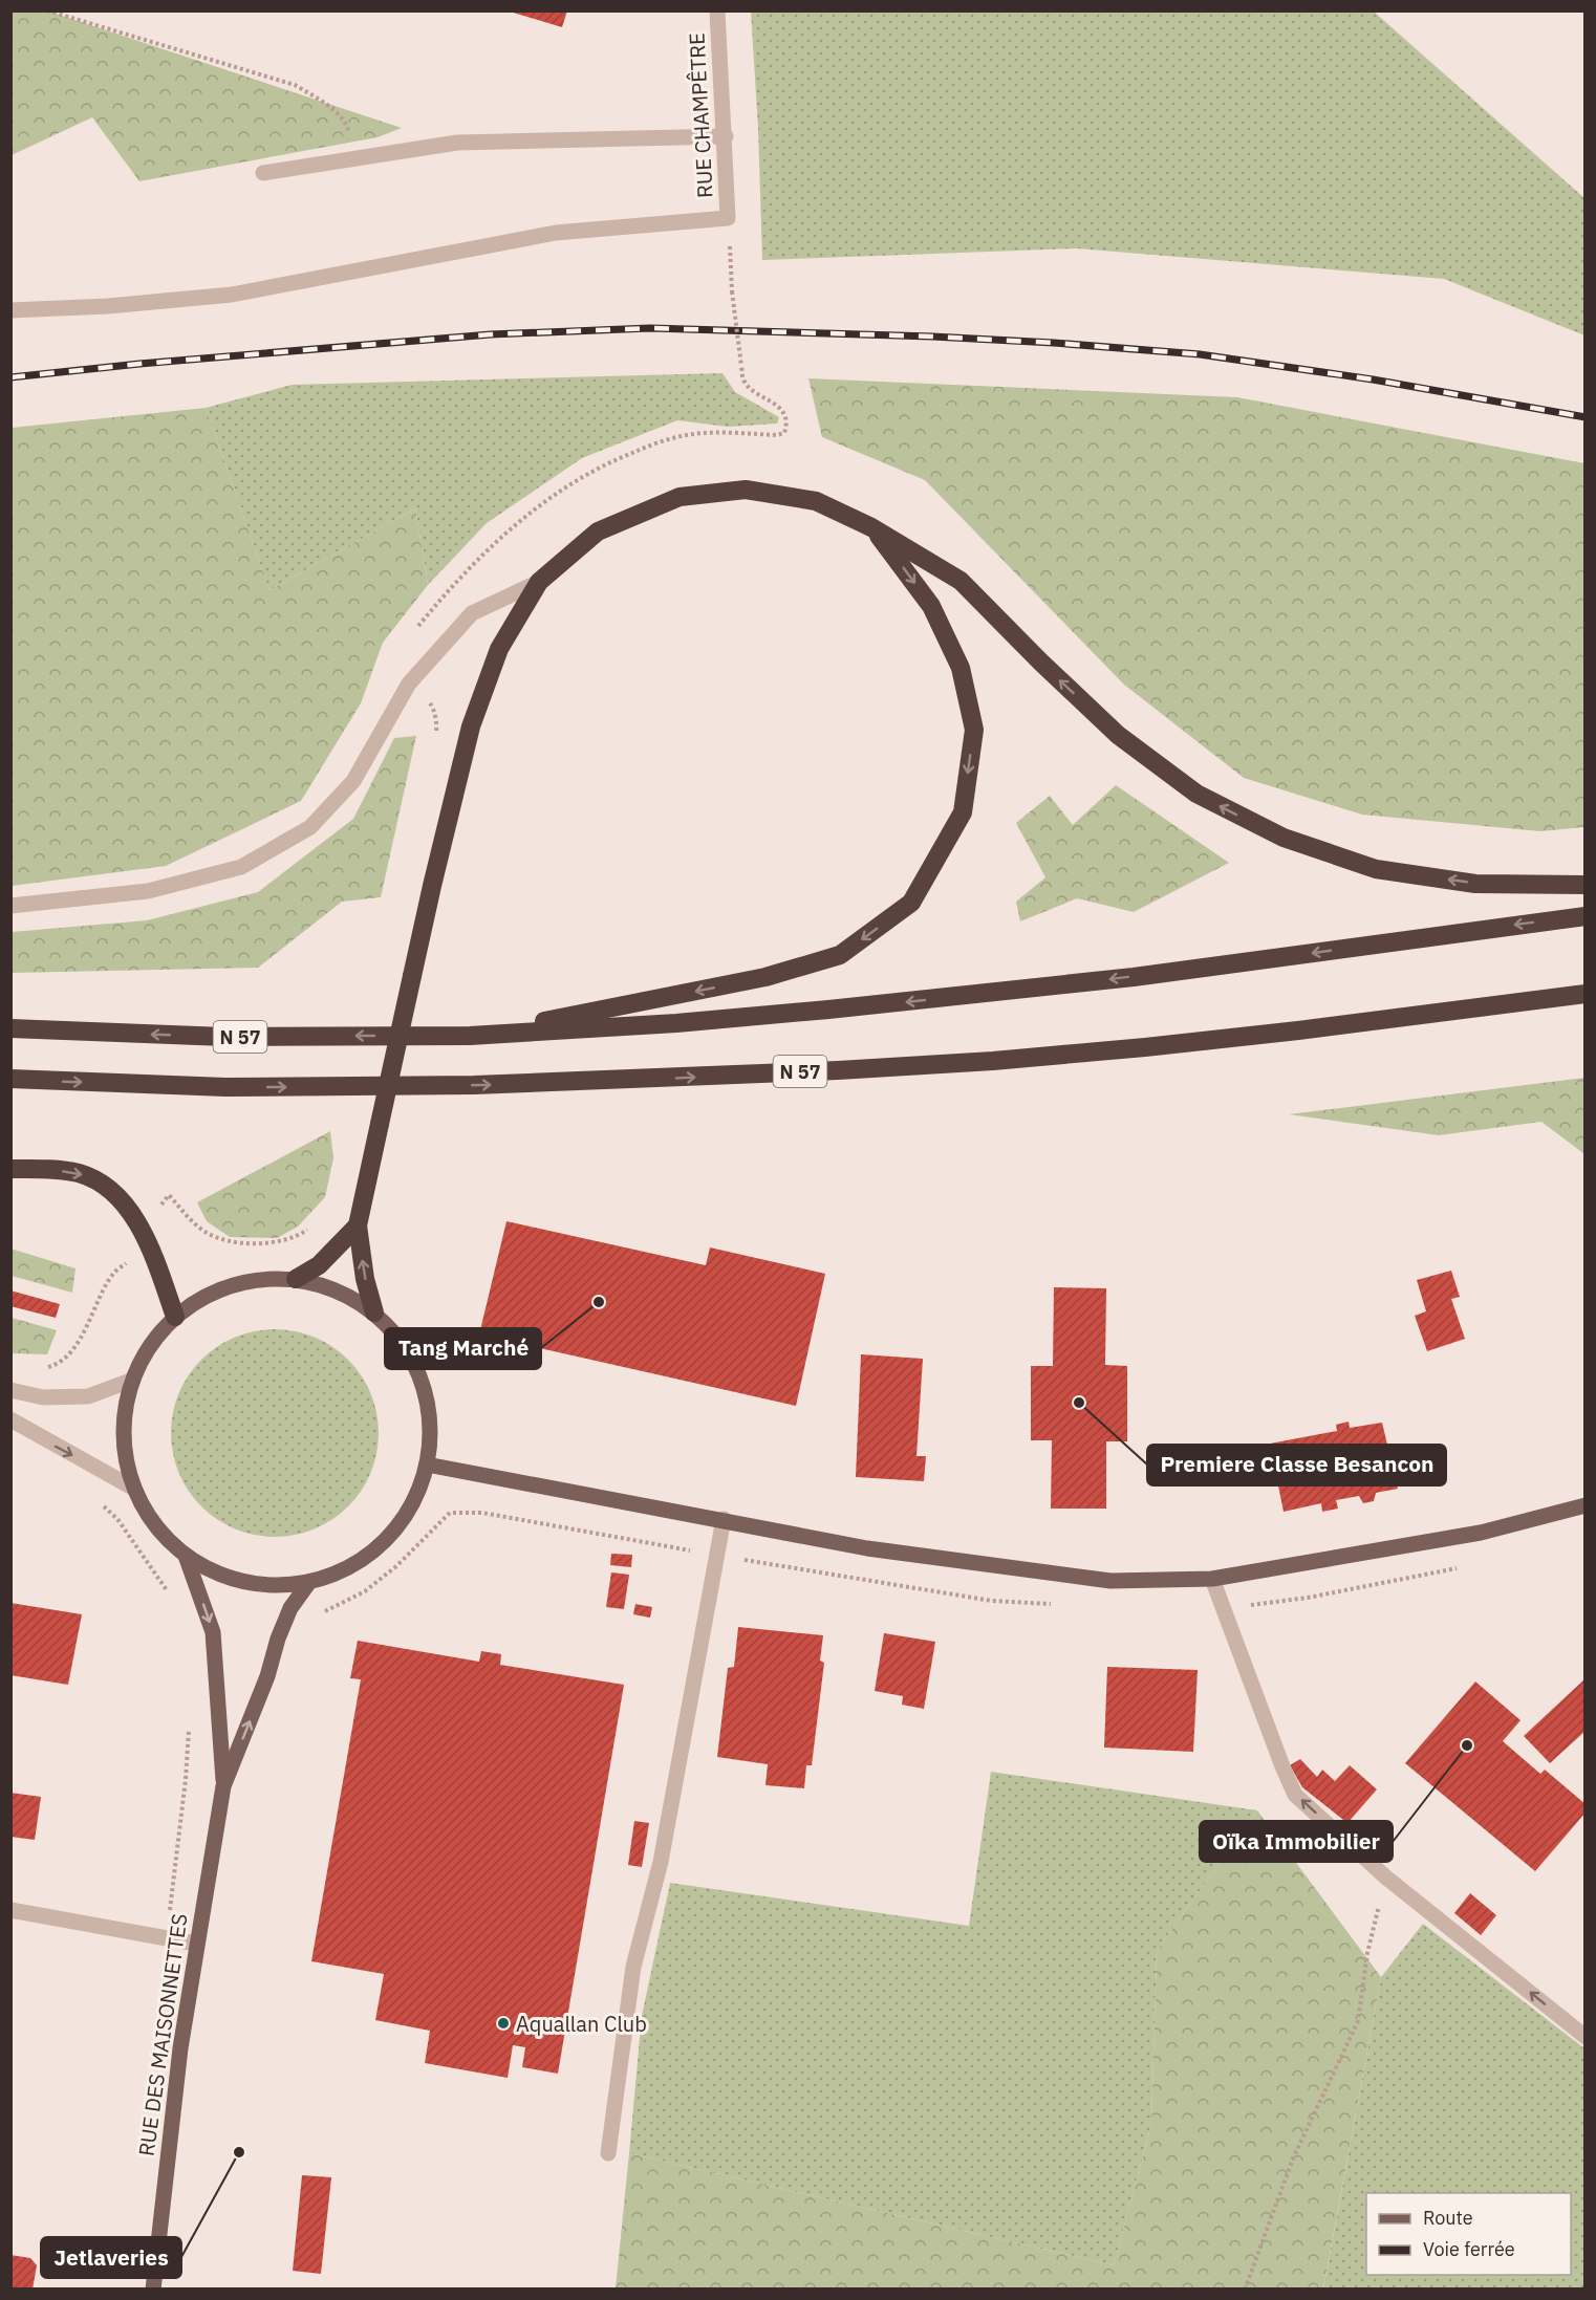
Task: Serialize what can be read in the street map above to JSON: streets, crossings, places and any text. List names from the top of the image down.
{
  "streets": {
    "highway": ["N 57"],
    "main road": ["RUE DES MAISONNETTES"],
    "street": ["RUE CHAMPÊTRE"]
  },
  "places": [
    "Tang Marché",
    "Premiere Classe Besancon",
    "Oïka Immobilier",
    "Aquallan Club",
    "Jetlaveries"
  ],
  "legend": ["Route", "Voie ferrée"]
}
